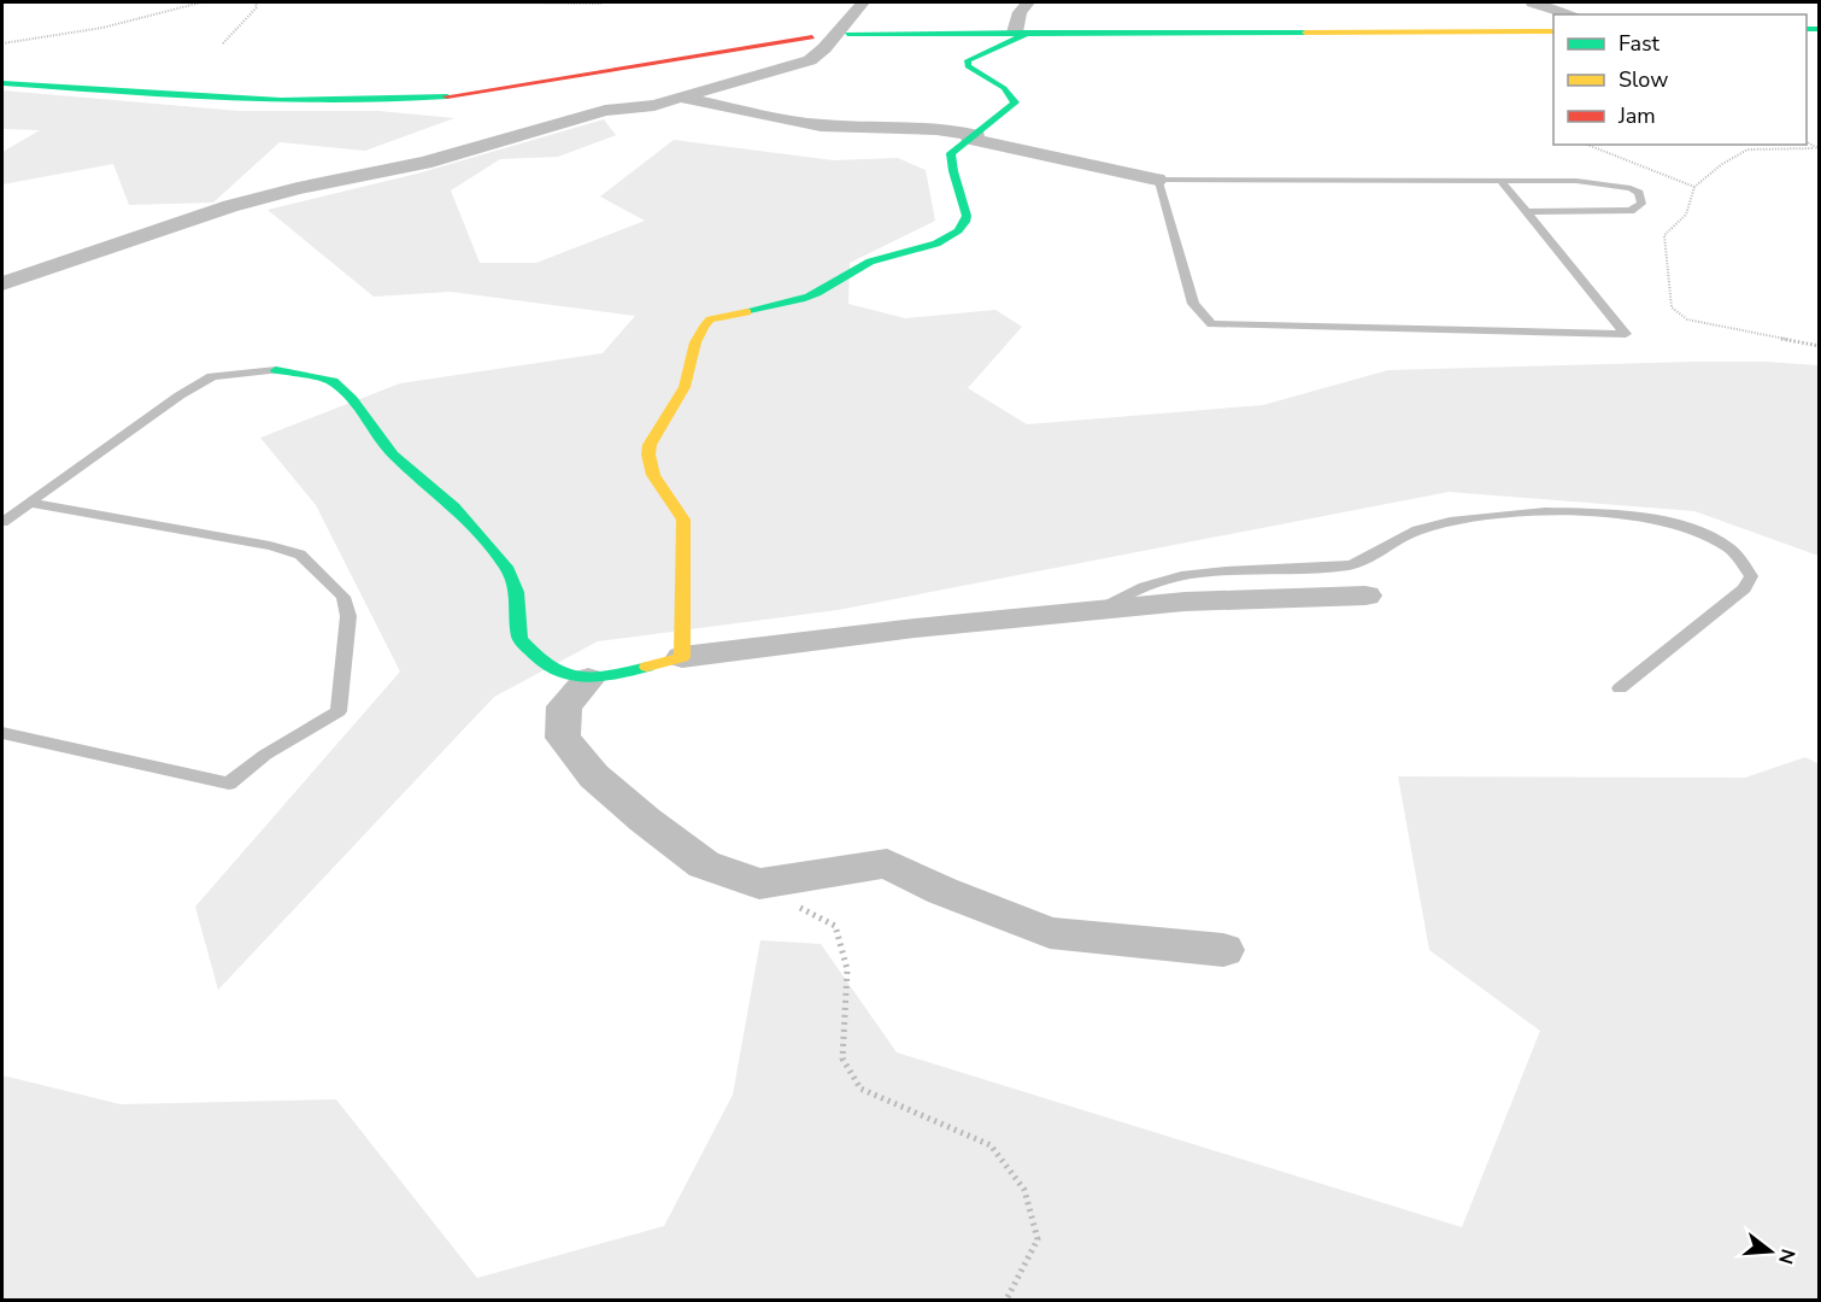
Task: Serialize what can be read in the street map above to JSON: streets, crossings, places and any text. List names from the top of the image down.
{
  "legend": ["Fast", "Slow", "Jam"],
  "north": "right"
}
